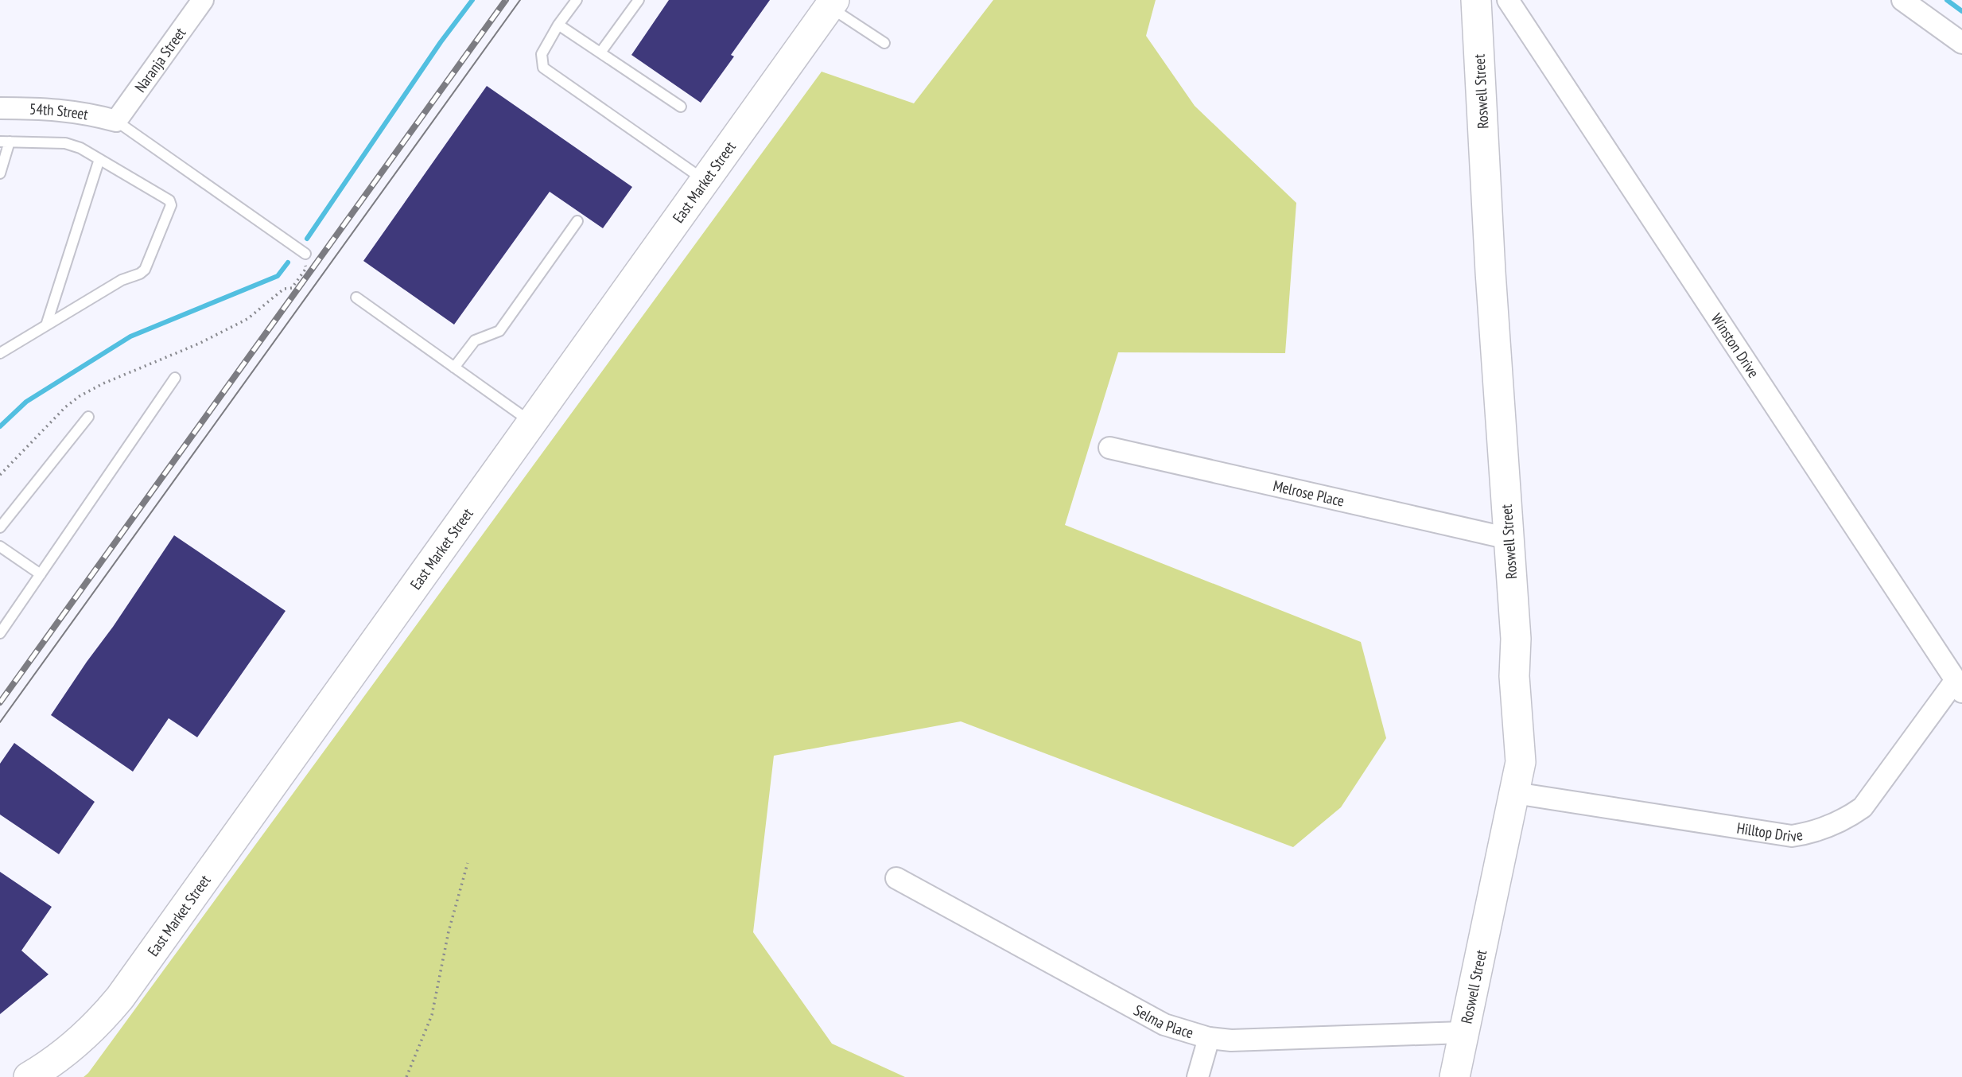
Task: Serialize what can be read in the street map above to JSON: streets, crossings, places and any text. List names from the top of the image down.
{
  "streets": {
    "main road": ["Roswell Street", "East Market Street"],
    "street": [
      "Naranja Street",
      "54th Street",
      "Winston Drive",
      "Melrose Place",
      "Hilltop Drive",
      "Selma Place"
    ]
  },
  "crossings": [
    ["Naranja Street", "54th Street"],
    ["Roswell Street", "Melrose Place"],
    ["Roswell Street", "Hilltop Drive"],
    ["Roswell Street", "Selma Place"],
    ["Winston Drive", "Hilltop Drive"]
  ]
}
